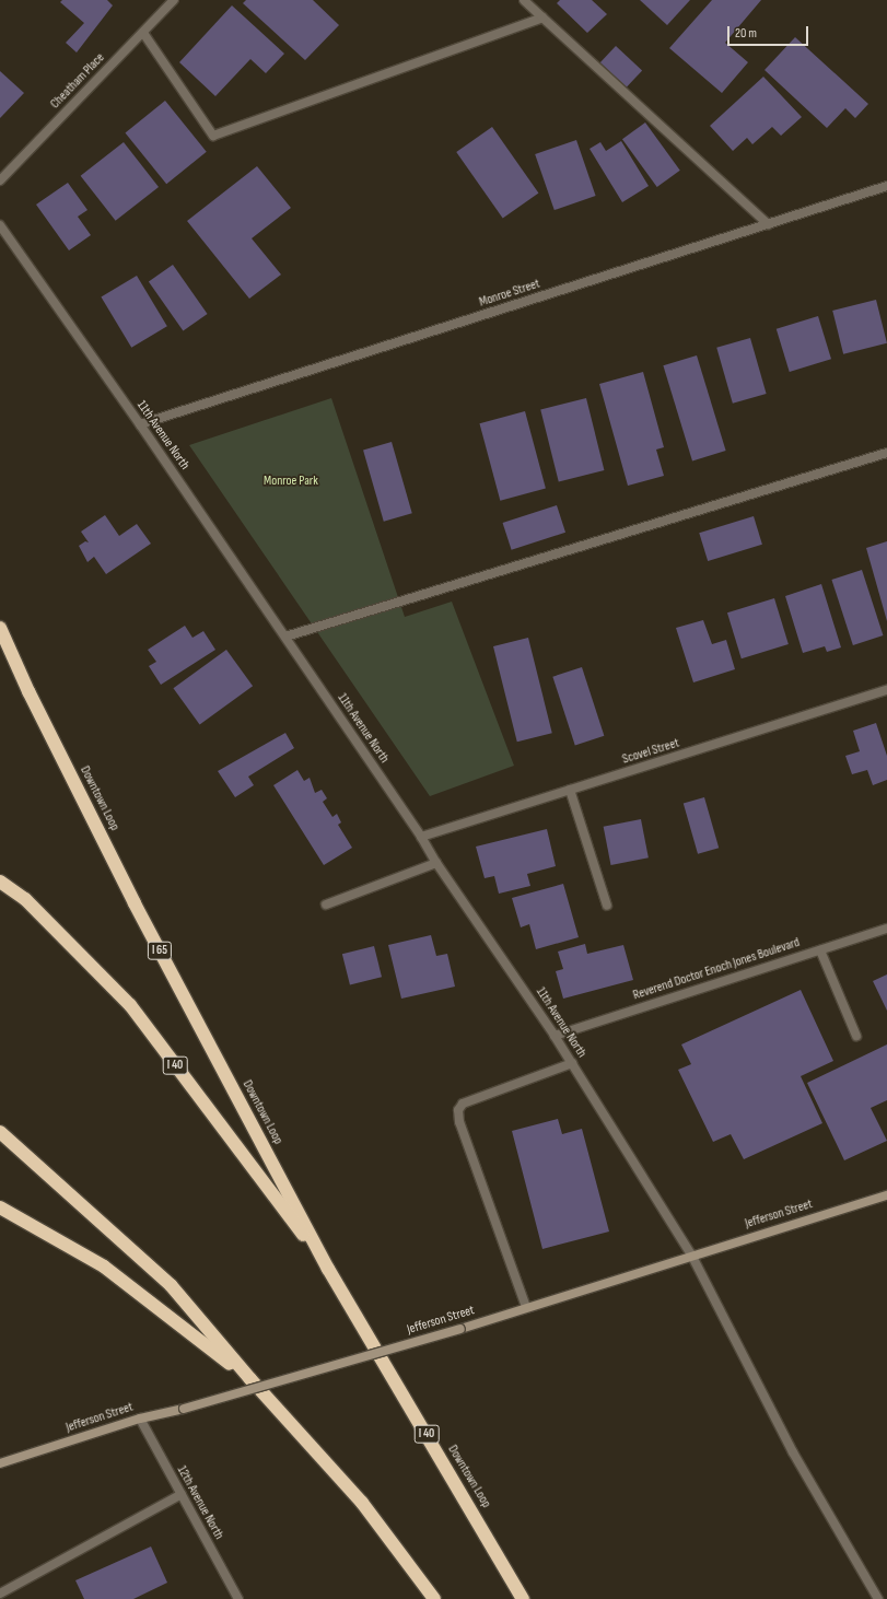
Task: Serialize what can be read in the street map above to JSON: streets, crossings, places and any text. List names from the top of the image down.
{
  "streets": {
    "highway": ["Downtown Loop", "I 65", "I 40"],
    "main road": ["Jefferson Street"],
    "street": [
      "Cheatham Place",
      "Monroe Street",
      "11th Avenue North",
      "Scovel Street",
      "Reverend Doctor Enoch Jones Boulevard",
      "12th Avenue North"
    ]
  },
  "crossings": [
    ["Monroe Street", "11th Avenue North"],
    ["11th Avenue North", "Scovel Street"],
    ["11th Avenue North", "Reverend Doctor Enoch Jones Boulevard"],
    ["11th Avenue North", "Jefferson Street"],
    ["Downtown Loop", "I 40"],
    ["Jefferson Street", "12th Avenue North"]
  ],
  "parks": ["Monroe Park"],
  "scale_bar": "20 m"
}
